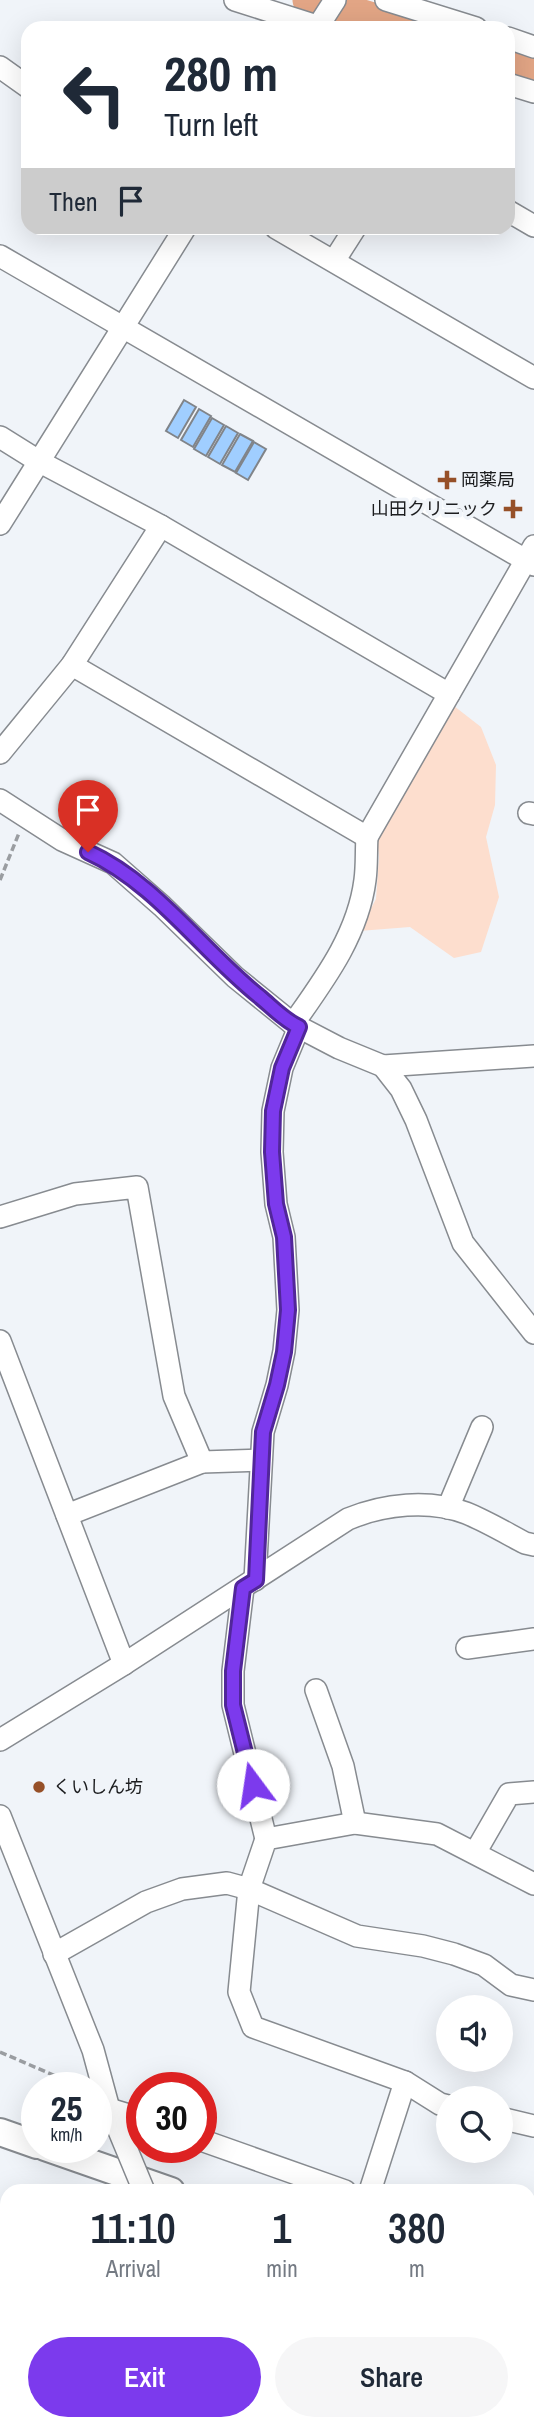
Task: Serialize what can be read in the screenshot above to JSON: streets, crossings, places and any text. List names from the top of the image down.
{
  "places": {
    "health": ["岡薬局", "山田クリニック"],
    "other": ["くいしん坊"]
  },
  "page": {
    "turn": ["280 m", "Turn left"],
    "then": "Then",
    "speed": "25 km/h",
    "limit": "30",
    "eta": [
      "11:10",
      "Arrival",
      "1",
      "min",
      "380",
      "m"
    ],
    "buttons": ["Exit", "Share"]
  }
}
